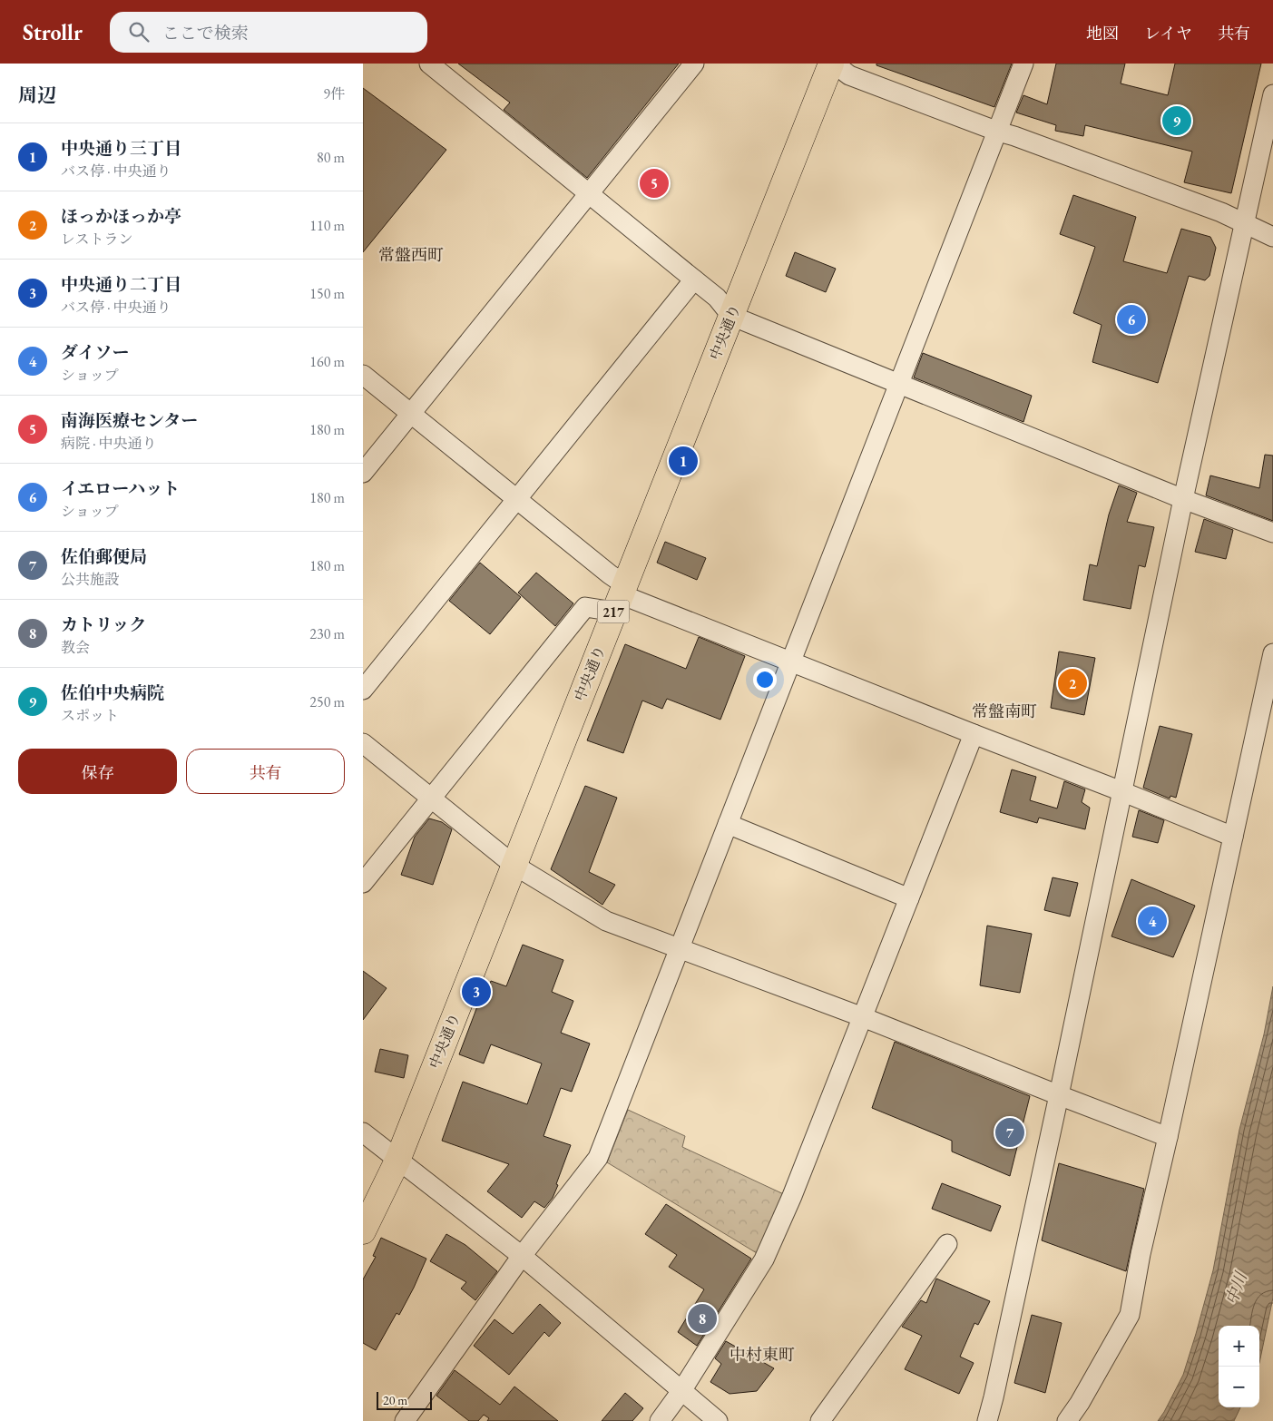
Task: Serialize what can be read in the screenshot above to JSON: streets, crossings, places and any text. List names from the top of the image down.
{
  "streets": {
    "highway": ["中央通り", "217"]
  },
  "districts": ["常盤西町", "常盤南町", "中村東町"],
  "water": ["中川"],
  "scale_bar": "20 m",
  "page": {
    "header": "Strollr",
    "search": "ここで検索",
    "nav": ["地図", "レイヤ", "共有"],
    "heading": ["周辺", "9件"],
    "pins": [
      "9",
      "5",
      "6",
      "1",
      "2",
      "4",
      "3",
      "7",
      "8"
    ],
    "list": [
      {
        "mark": "1",
        "name": "中央通り三丁目",
        "note": "バス停 · 中央通り",
        "value": "80 m"
      },
      {
        "mark": "2",
        "name": "ほっかほっか亭",
        "note": "レストラン",
        "value": "110 m"
      },
      {
        "mark": "3",
        "name": "中央通り二丁目",
        "note": "バス停 · 中央通り",
        "value": "150 m"
      },
      {
        "mark": "4",
        "name": "ダイソー",
        "note": "ショップ",
        "value": "160 m"
      },
      {
        "mark": "5",
        "name": "南海医療センター",
        "note": "病院 · 中央通り",
        "value": "180 m"
      },
      {
        "mark": "6",
        "name": "イエローハット",
        "note": "ショップ",
        "value": "180 m"
      },
      {
        "mark": "7",
        "name": "佐伯郵便局",
        "note": "公共施設",
        "value": "180 m"
      },
      {
        "mark": "8",
        "name": "カトリック",
        "note": "教会",
        "value": "230 m"
      },
      {
        "mark": "9",
        "name": "佐伯中央病院",
        "note": "スポット",
        "value": "250 m"
      }
    ],
    "buttons": ["保存", "共有"],
    "map_buttons": ["+", "−"],
    "scale": "20 m"
  }
}
